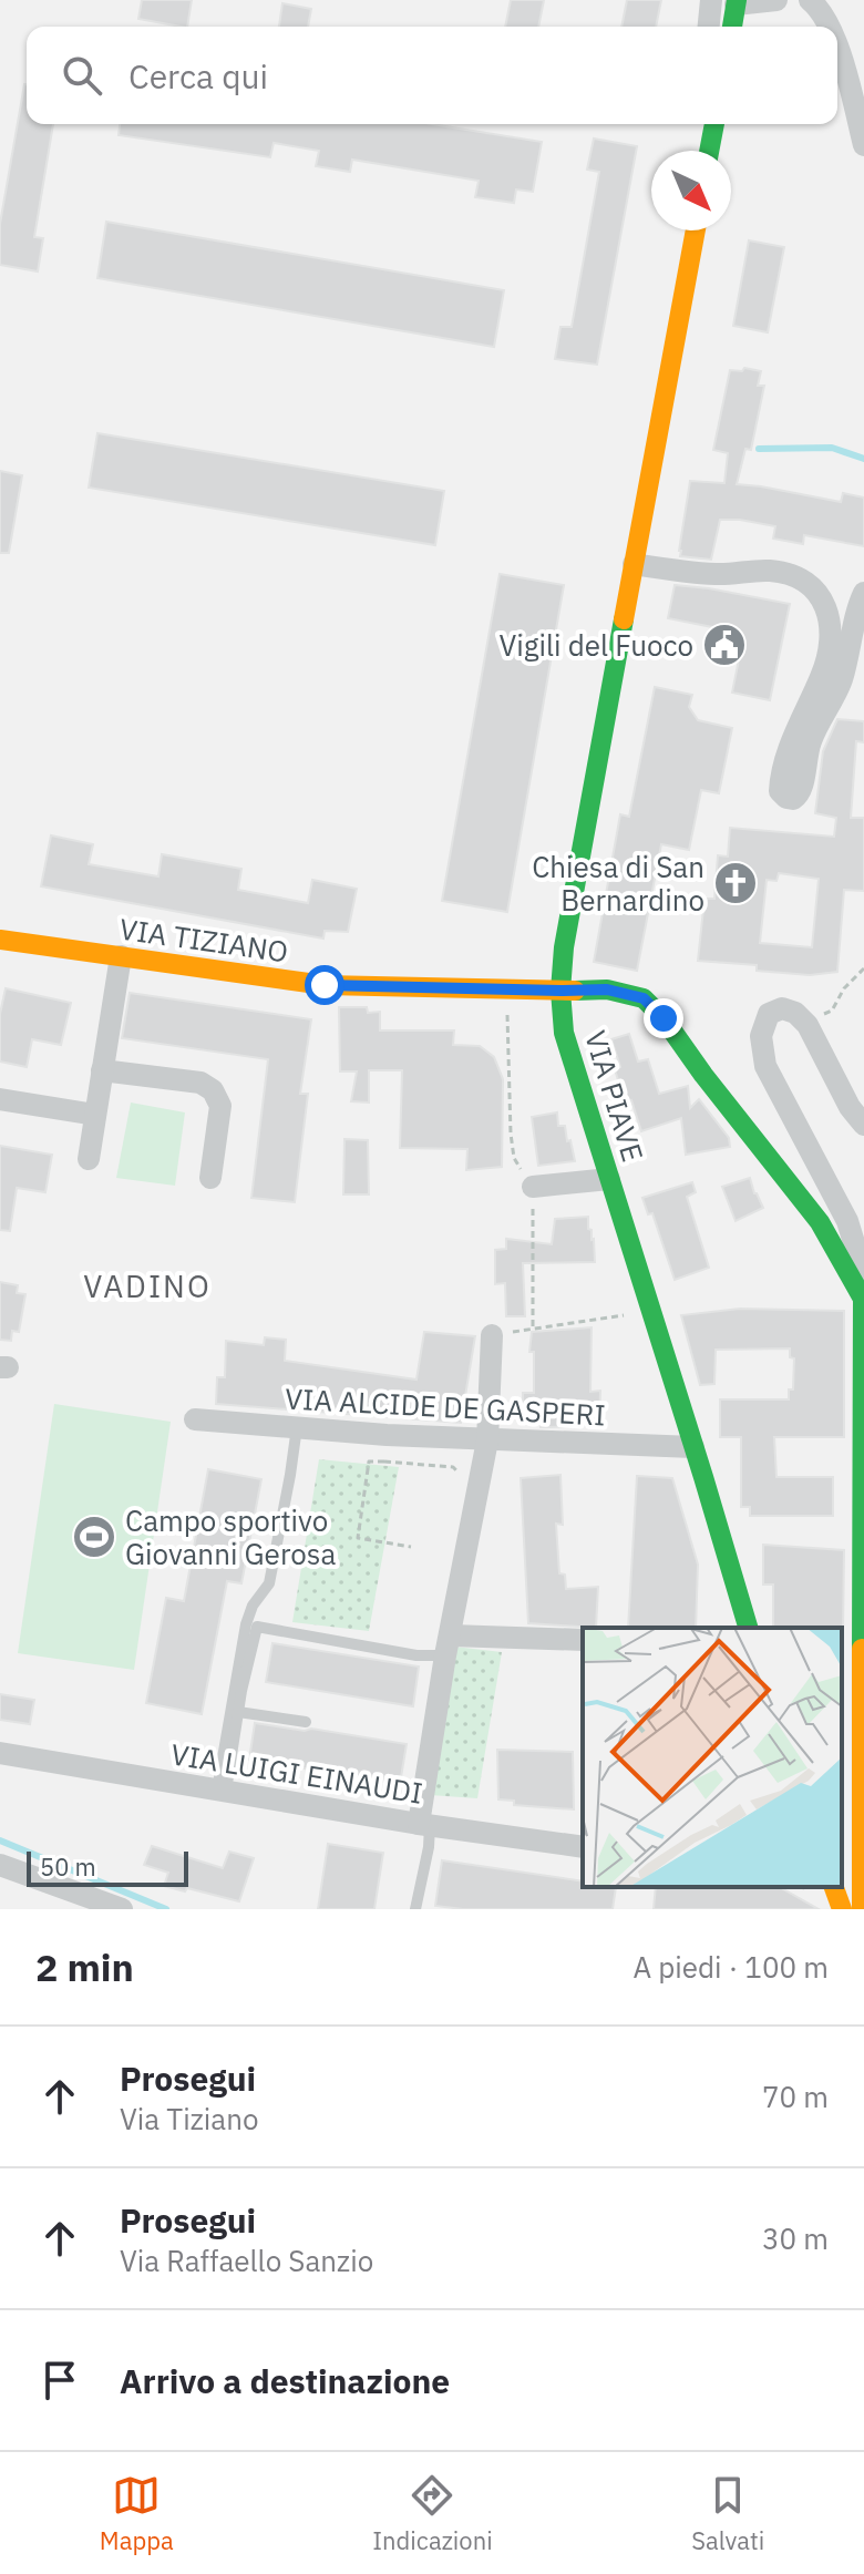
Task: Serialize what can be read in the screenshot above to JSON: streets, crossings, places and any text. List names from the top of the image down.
{
  "streets": {
    "street": [
      "VIA TIZIANO",
      "VIA PIAVE",
      "VIA ALCIDE DE GASPERI",
      "VIA LUIGI EINAUDI"
    ]
  },
  "crossings": [
    ["VIA TIZIANO", "VIA PIAVE"],
    ["VIA PIAVE", "VIA ALCIDE DE GASPERI"]
  ],
  "districts": ["VADINO"],
  "places": {
    "public building": ["Vigili del Fuoco"],
    "church": ["Chiesa di San Bernardino"],
    "sports": ["Campo sportivo Giovanni Gerosa"]
  },
  "scale_bar": "50 m",
  "north": "bottom right",
  "page": {
    "search": "Cerca qui",
    "scale": "50 m",
    "heading": ["2 min", "A piedi · 100 m"],
    "list": [
      ["Prosegui", "Via Tiziano", "70 m"],
      ["Prosegui", "Via Raffaello Sanzio", "30 m"],
      "Arrivo a destinazione"
    ],
    "nav": ["Mappa", "Indicazioni", "Salvati"]
  }
}
